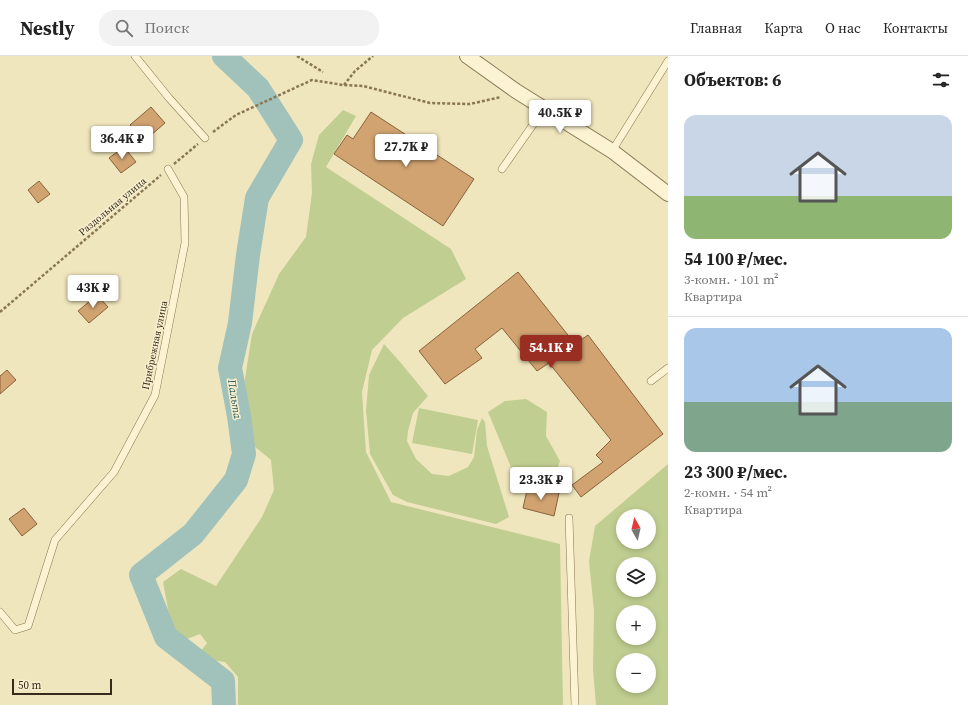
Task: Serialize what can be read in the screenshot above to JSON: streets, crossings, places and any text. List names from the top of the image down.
{
  "streets": {
    "lane": ["Прибрежная улица"],
    "path": ["Раздольная улица"]
  },
  "crossings": [
    ["Раздольная улица", "Прибрежная улица"]
  ],
  "water": ["Пальта"],
  "scale_bar": "50 m",
  "north": "top",
  "page": {
    "header": "Nestly",
    "search": "Поиск",
    "nav": [
      "Главная",
      "Карта",
      "О нас",
      "Контакты"
    ],
    "heading": "Объектов: 6",
    "price": [
      "40.5K ₽",
      "36.4K ₽",
      "27.7K ₽",
      "43K ₽",
      "54.1K ₽",
      "23.3K ₽"
    ],
    "list": [
      {
        "name": "54 100 ₽/мес.",
        "note": "3-комн. · 101 m² · Квартира"
      },
      {
        "name": "23 300 ₽/мес.",
        "note": "2-комн. · 54 m² · Квартира"
      }
    ],
    "map_buttons": ["+", "−"],
    "scale": "50 m"
  }
}
